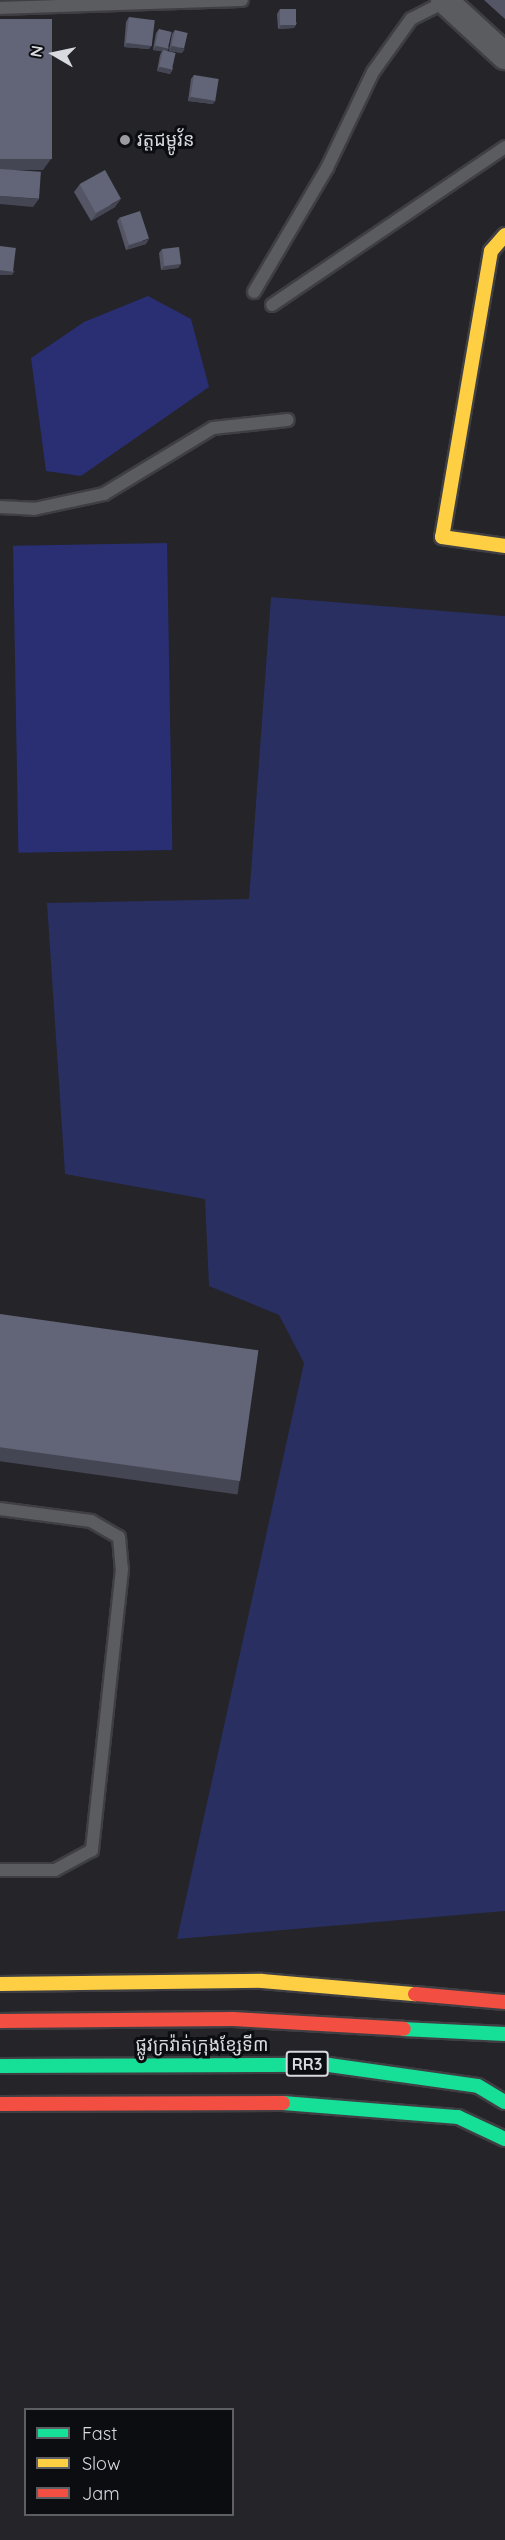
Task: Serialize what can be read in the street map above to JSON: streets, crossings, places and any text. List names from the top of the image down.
{
  "streets": {
    "main road": ["ផ្លូវក្រវ៉ាត់ក្រុងខ្សែទី៣", "RR3"]
  },
  "places": ["វត្តជម្ពូវ័ន"],
  "legend": ["Fast", "Slow", "Jam"],
  "north": "left"
}
